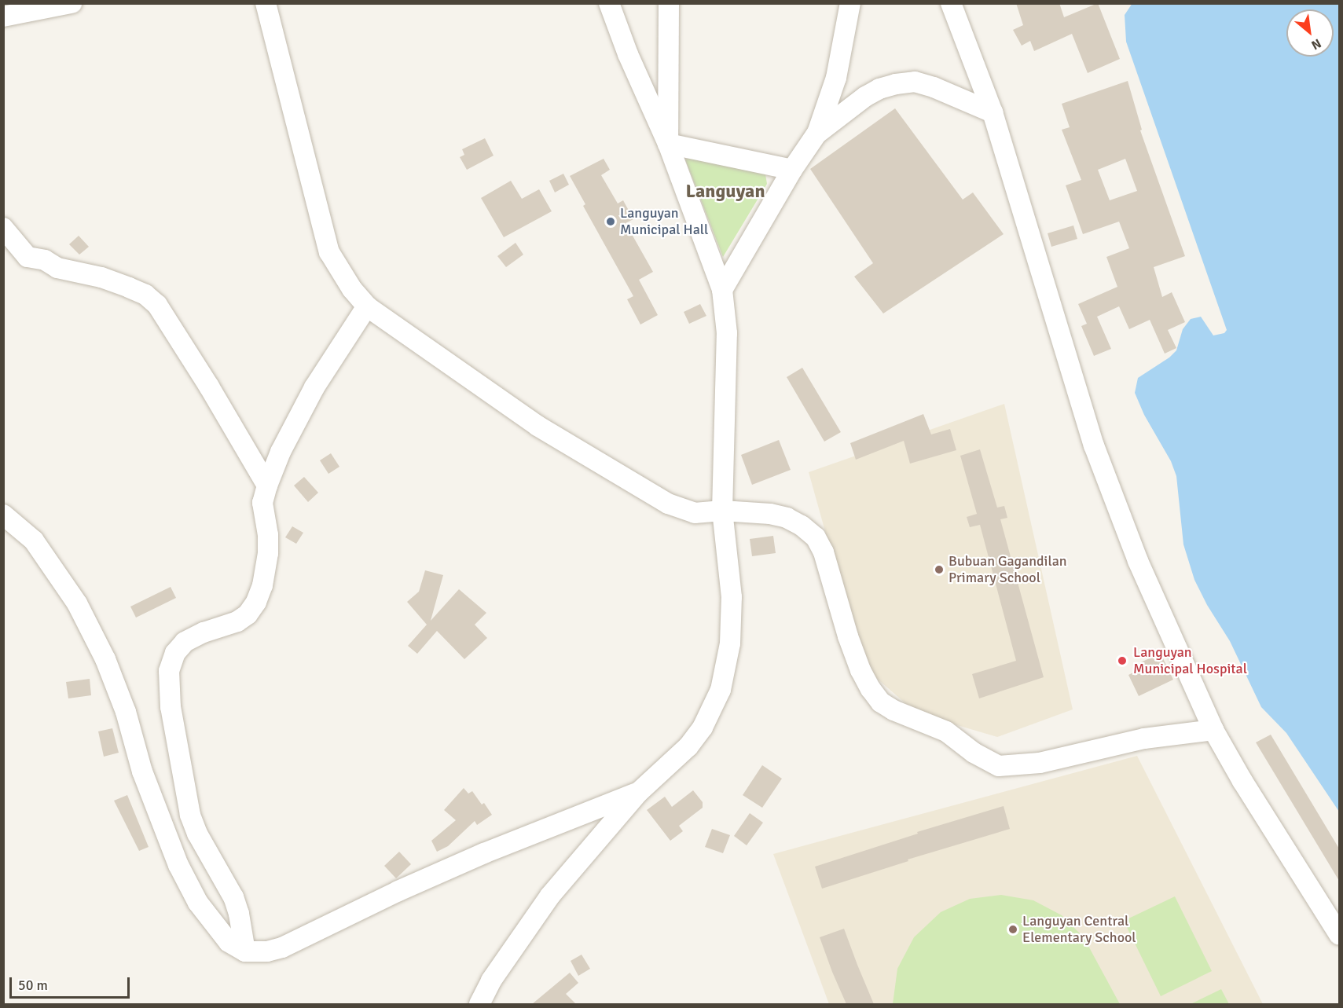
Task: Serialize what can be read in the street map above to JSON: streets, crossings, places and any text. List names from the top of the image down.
{
  "districts": ["Languyan"],
  "places": [
    "Languyan Municipal Hall",
    "Bubuan Gagandilan Primary School",
    "Languyan Municipal Hospital",
    "Languyan Central Elementary School"
  ],
  "scale_bar": "50 m",
  "north": "bottom right"
}
